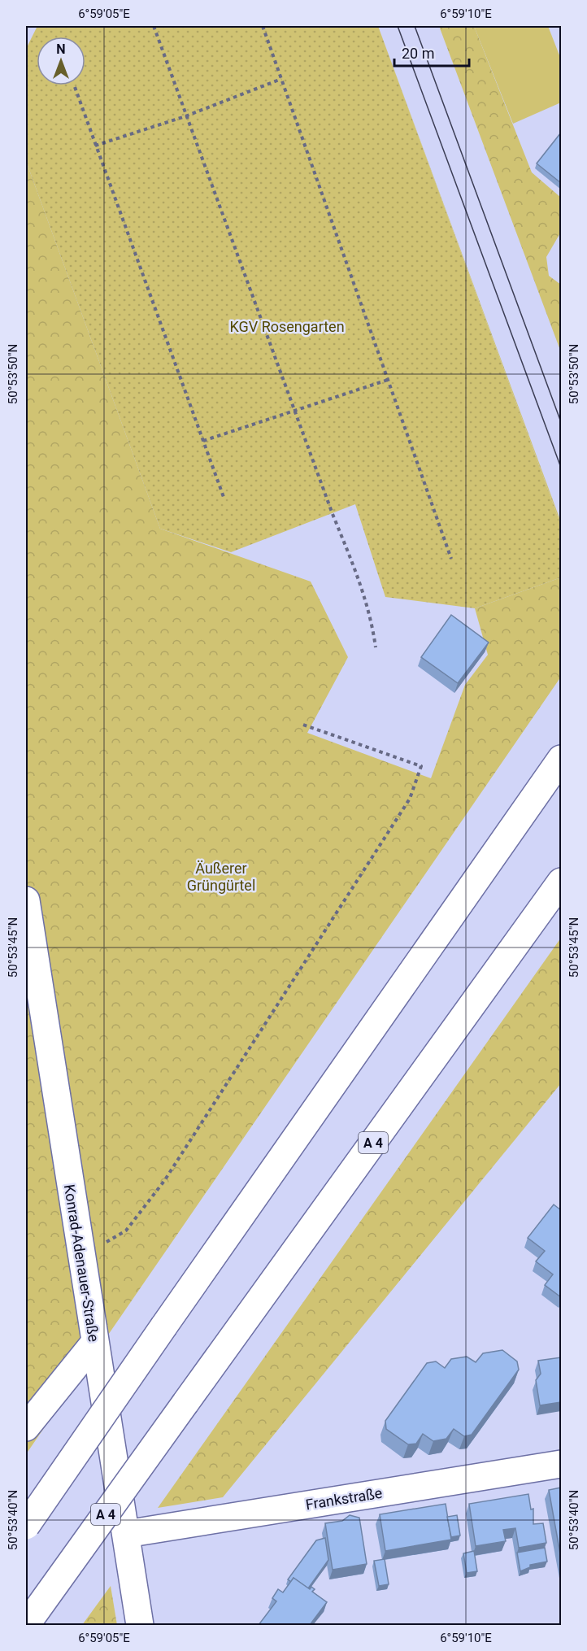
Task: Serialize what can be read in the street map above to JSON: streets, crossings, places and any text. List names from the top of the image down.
{
  "streets": {
    "main road": ["A 4", "Konrad-Adenauer-Straße", "Frankstraße"]
  },
  "crossings": [
    ["Konrad-Adenauer-Straße", "Frankstraße"]
  ],
  "parks": ["KGV Rosengarten", "Äußerer Grüngürtel"],
  "scale_bar": "20 m",
  "north": "top",
  "coordinates": [
    "6°59'05\"E",
    "6°59'10\"E",
    "50°53'50\"N",
    "50°53'45\"N",
    "50°53'40\"N"
  ]
}
